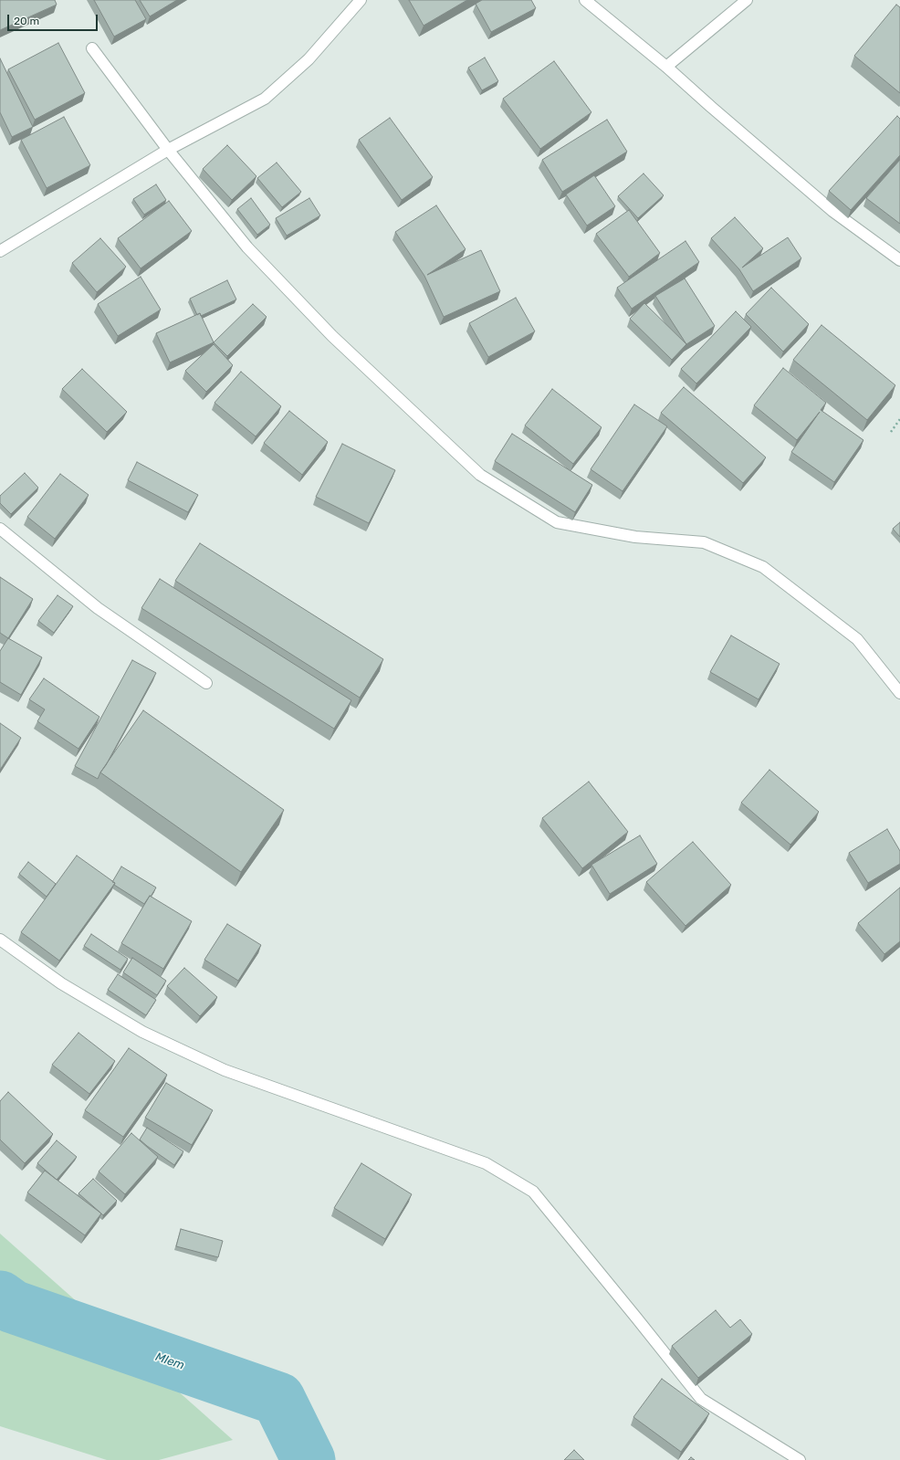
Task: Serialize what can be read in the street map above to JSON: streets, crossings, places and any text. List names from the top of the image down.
{
  "water": ["Mlem"],
  "scale_bar": "20 m"
}
